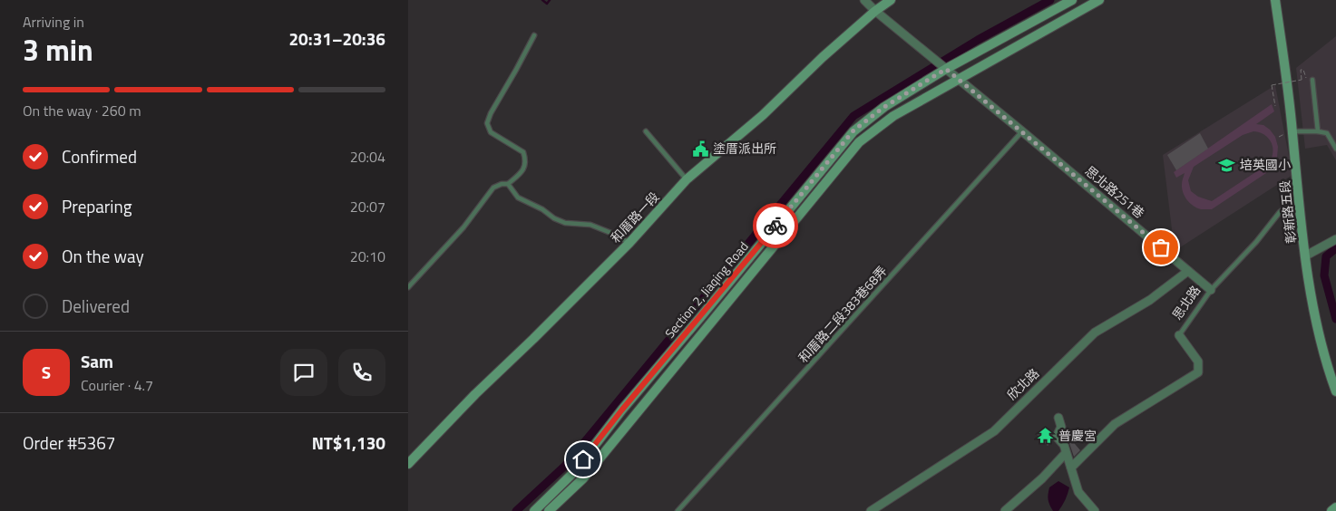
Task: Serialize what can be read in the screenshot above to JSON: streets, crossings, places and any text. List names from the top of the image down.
{
  "streets": {
    "street": [
      "思北路251巷",
      "彰新路五段",
      "和厝路一段",
      "Section 2, Jiaqing Road",
      "思北路",
      "欣北路"
    ],
    "lane": ["和厝路二段383巷68弄"]
  },
  "crossings": [
    ["思北路251巷", "和厝路一段"],
    ["思北路251巷", "Section 2, Jiaqing Road"],
    ["思北路251巷", "思北路"],
    ["思北路251巷", "和厝路二段383巷68弄"],
    ["思北路251巷", "欣北路"],
    ["彰新路五段", "思北路"]
  ],
  "places": {
    "public building": ["塗厝派出所"],
    "school or university": ["培英國小"],
    "temple": ["普慶宮"]
  },
  "page": {
    "heading": ["3 min", "Arriving in", "20:31–20:36"],
    "panel": [
      "Sam",
      "Courier · 4.7",
      "Order #5367",
      "NT$1,130"
    ],
    "bar": "On the way · 260 m",
    "list": [
      ["Confirmed", "20:04"],
      ["Preparing", "20:07"],
      ["On the way", "20:10"],
      "Delivered"
    ],
    "round": "S"
  }
}
